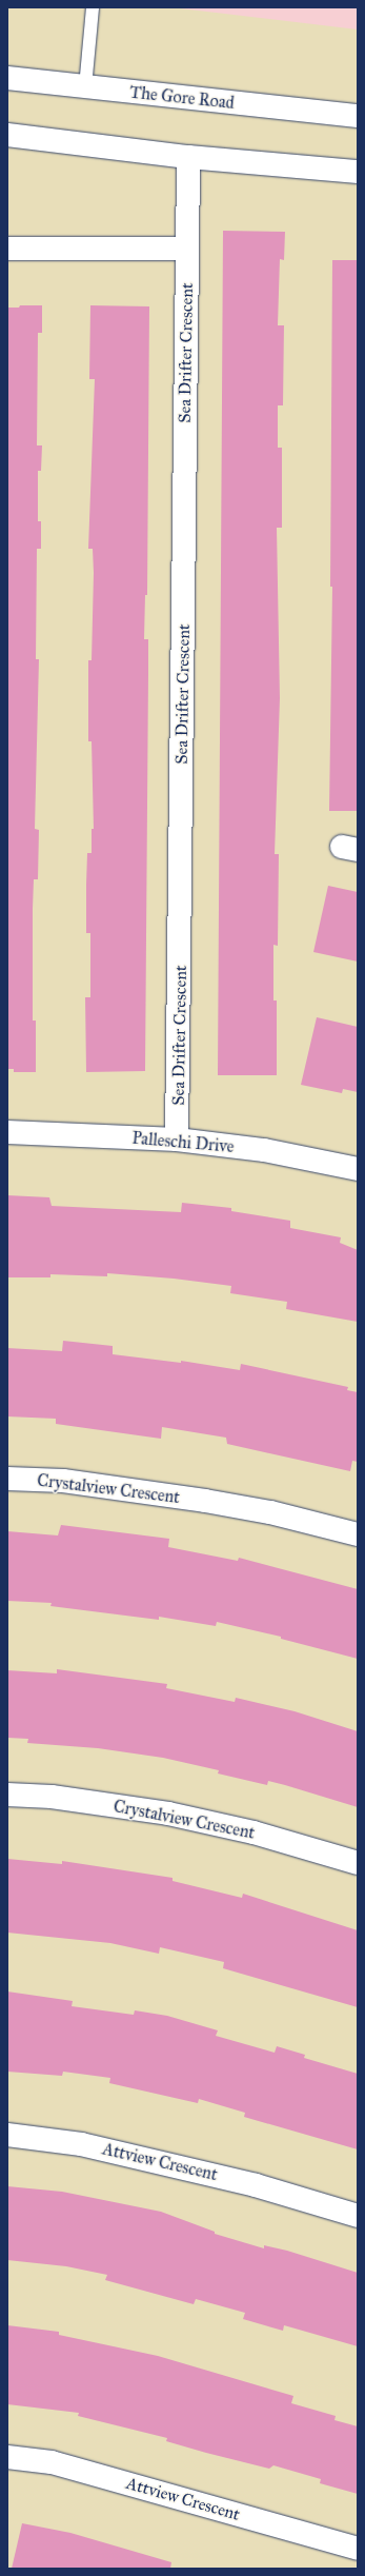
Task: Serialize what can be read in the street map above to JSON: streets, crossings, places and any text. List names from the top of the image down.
{
  "streets": {
    "street": [
      "The Gore Road",
      "Sea Drifter Crescent",
      "Palleschi Drive",
      "Crystalview Crescent",
      "Attview Crescent"
    ]
  },
  "crossings": [
    ["Sea Drifter Crescent", "Palleschi Drive"]
  ]
}
